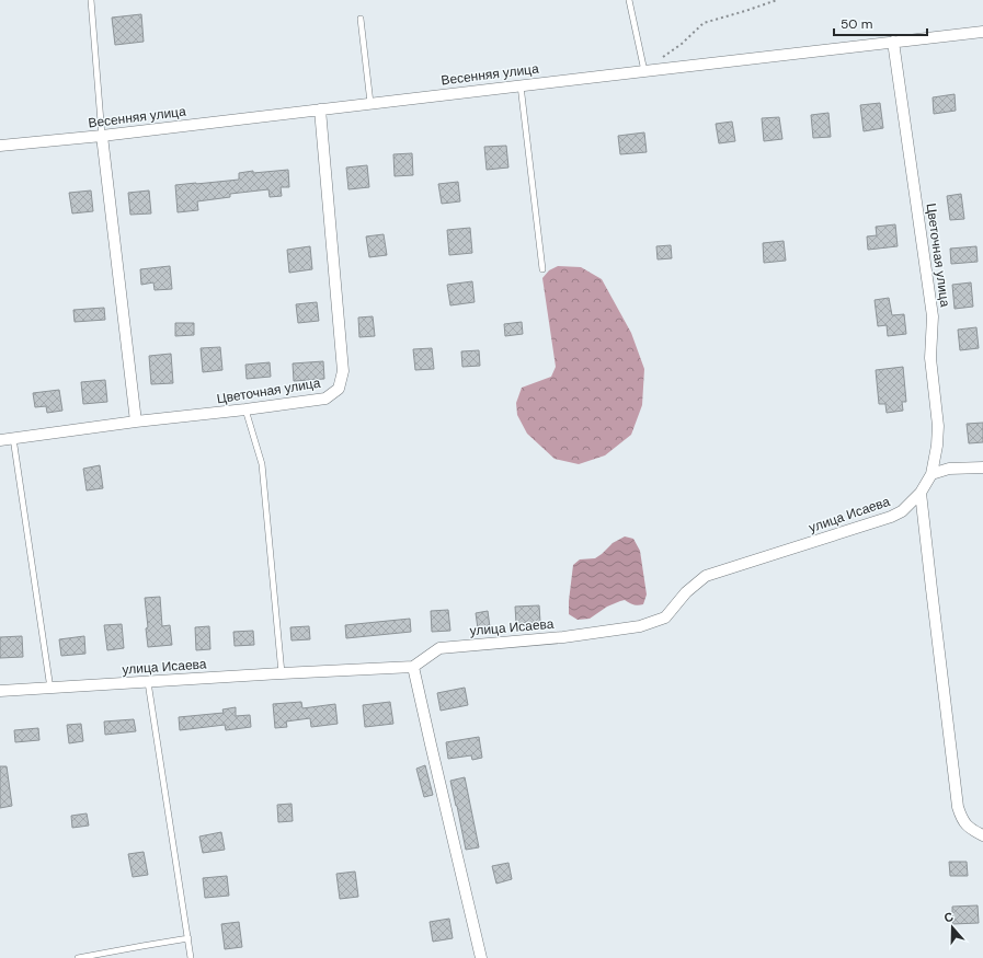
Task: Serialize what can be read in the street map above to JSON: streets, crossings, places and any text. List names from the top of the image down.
{
  "streets": {
    "street": ["Весенняя улица", "Цветочная улица", "улица Исаева"]
  },
  "crossings": [
    ["Весенняя улица", "Цветочная улица"],
    ["Цветочная улица", "улица Исаева"]
  ],
  "scale_bar": "50 m",
  "north": "top"
}
